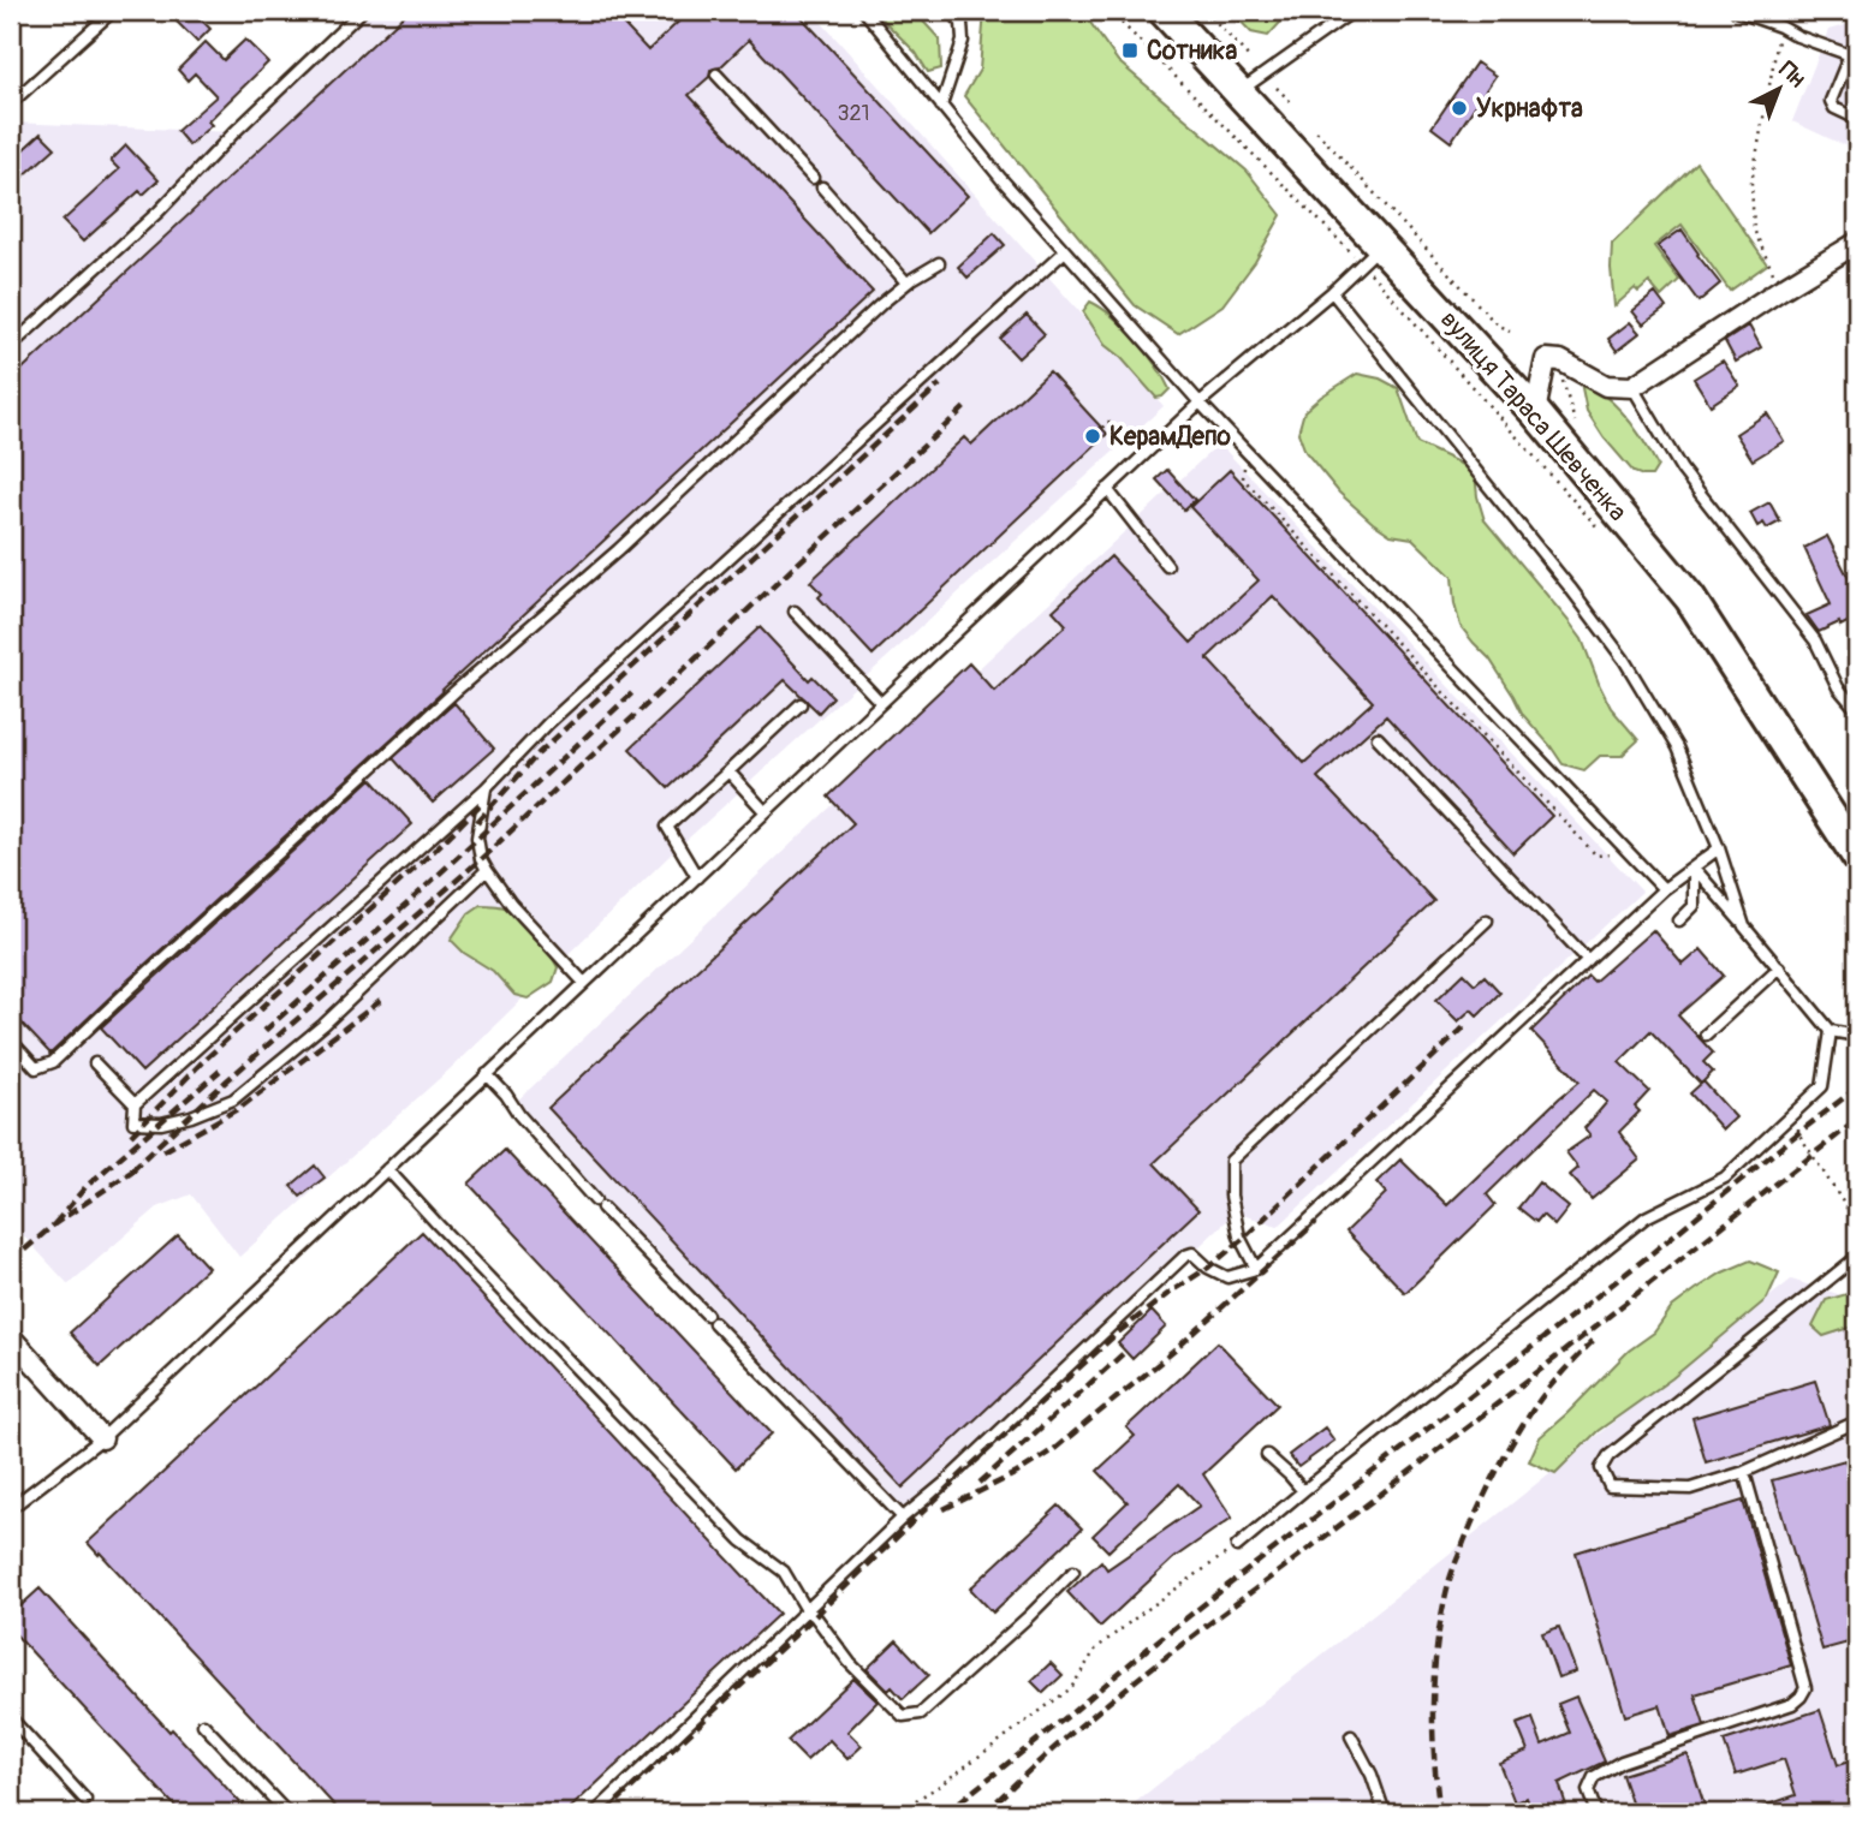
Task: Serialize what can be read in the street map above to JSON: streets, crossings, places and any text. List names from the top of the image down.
{
  "streets": {
    "main road": ["вулиця Тараса Шевченка"]
  },
  "places": {
    "transit": ["Сотника"],
    "other": ["Укрнафта", "КерамДепо"]
  },
  "house_numbers": ["321"],
  "north": "top right"
}
